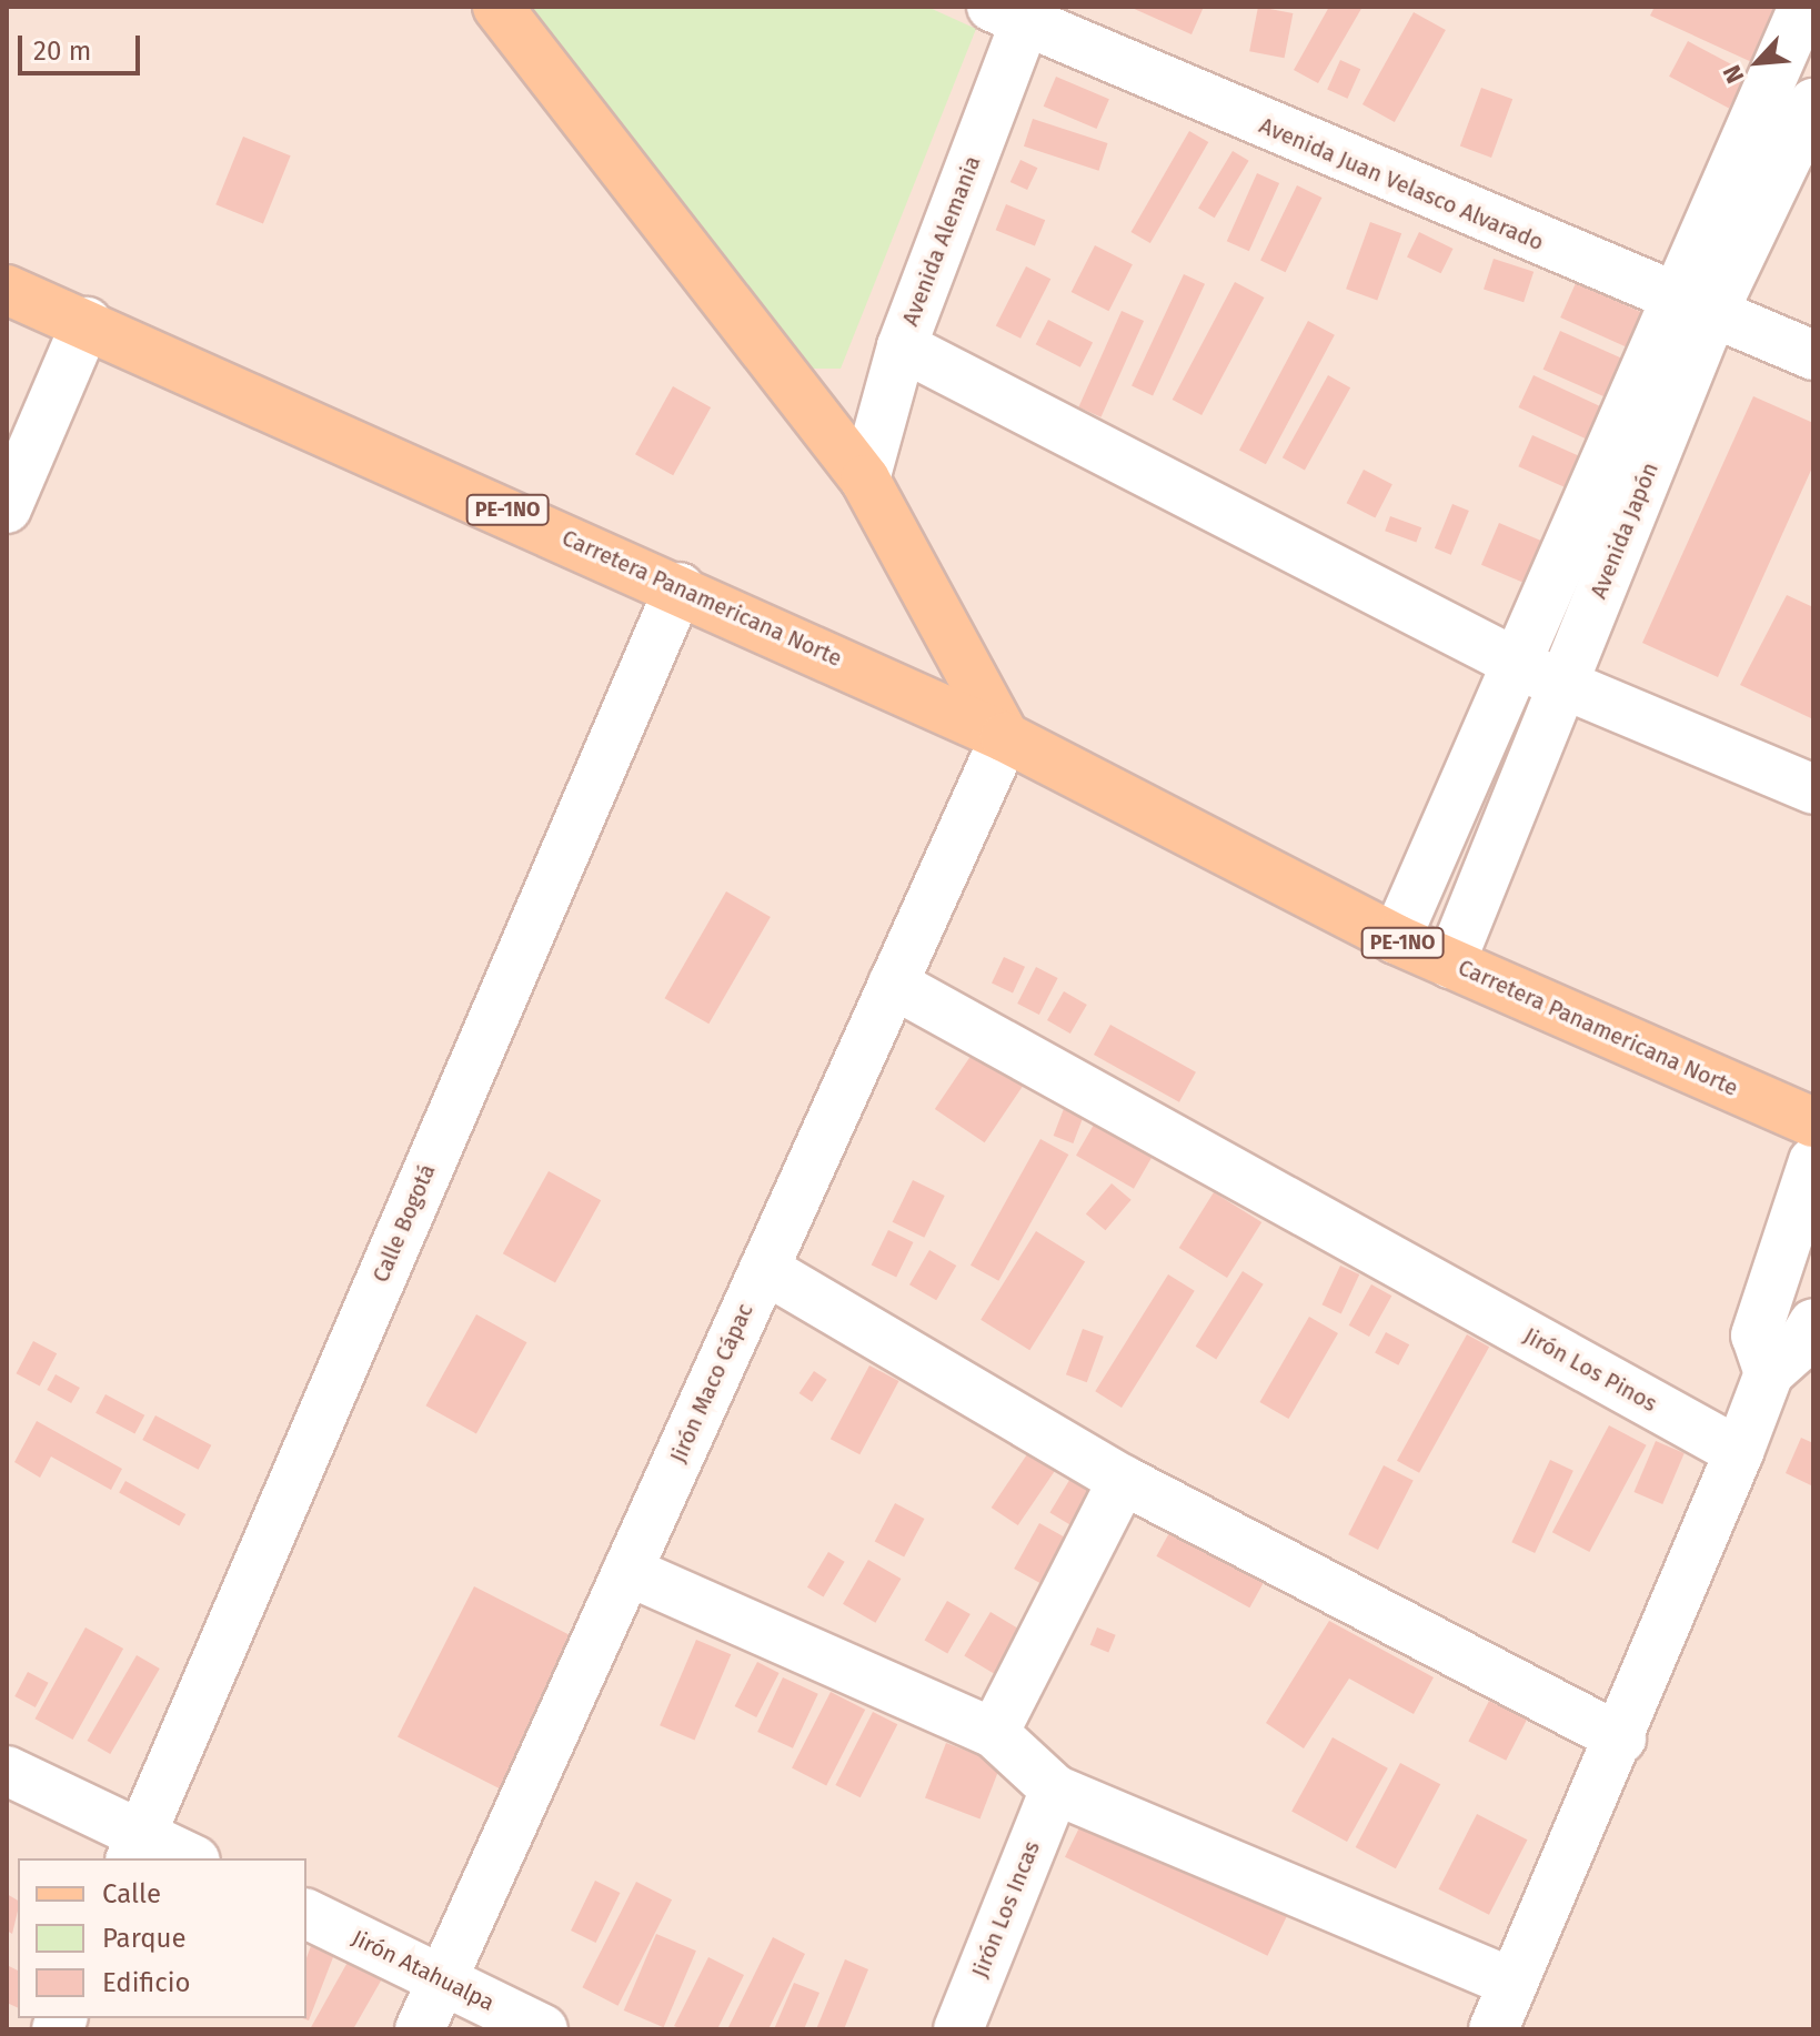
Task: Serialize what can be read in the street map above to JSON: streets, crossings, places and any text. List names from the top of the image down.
{
  "streets": {
    "main road": ["PE-1NO", "Carretera Panamericana Norte"],
    "street": [
      "Avenida Juan Velasco Alvarado",
      "Avenida Alemania",
      "Avenida Japón",
      "Calle Bogotá",
      "Jirón Los Pinos",
      "Jirón Maco Cápac",
      "Jirón Los Incas",
      "Jirón Atahualpa"
    ]
  },
  "crossings": [
    ["Avenida Juan Velasco Alvarado", "Avenida Alemania"],
    ["Avenida Juan Velasco Alvarado", "Avenida Japón"],
    ["Avenida Japón", "Carretera Panamericana Norte"],
    ["Carretera Panamericana Norte", "Calle Bogotá"],
    ["Carretera Panamericana Norte", "Jirón Maco Cápac"],
    ["Jirón Los Pinos", "Jirón Maco Cápac"],
    ["Jirón Maco Cápac", "Jirón Atahualpa"]
  ],
  "legend": ["Calle", "Parque", "Edificio"],
  "scale_bar": "20 m",
  "north": "bottom left"
}
